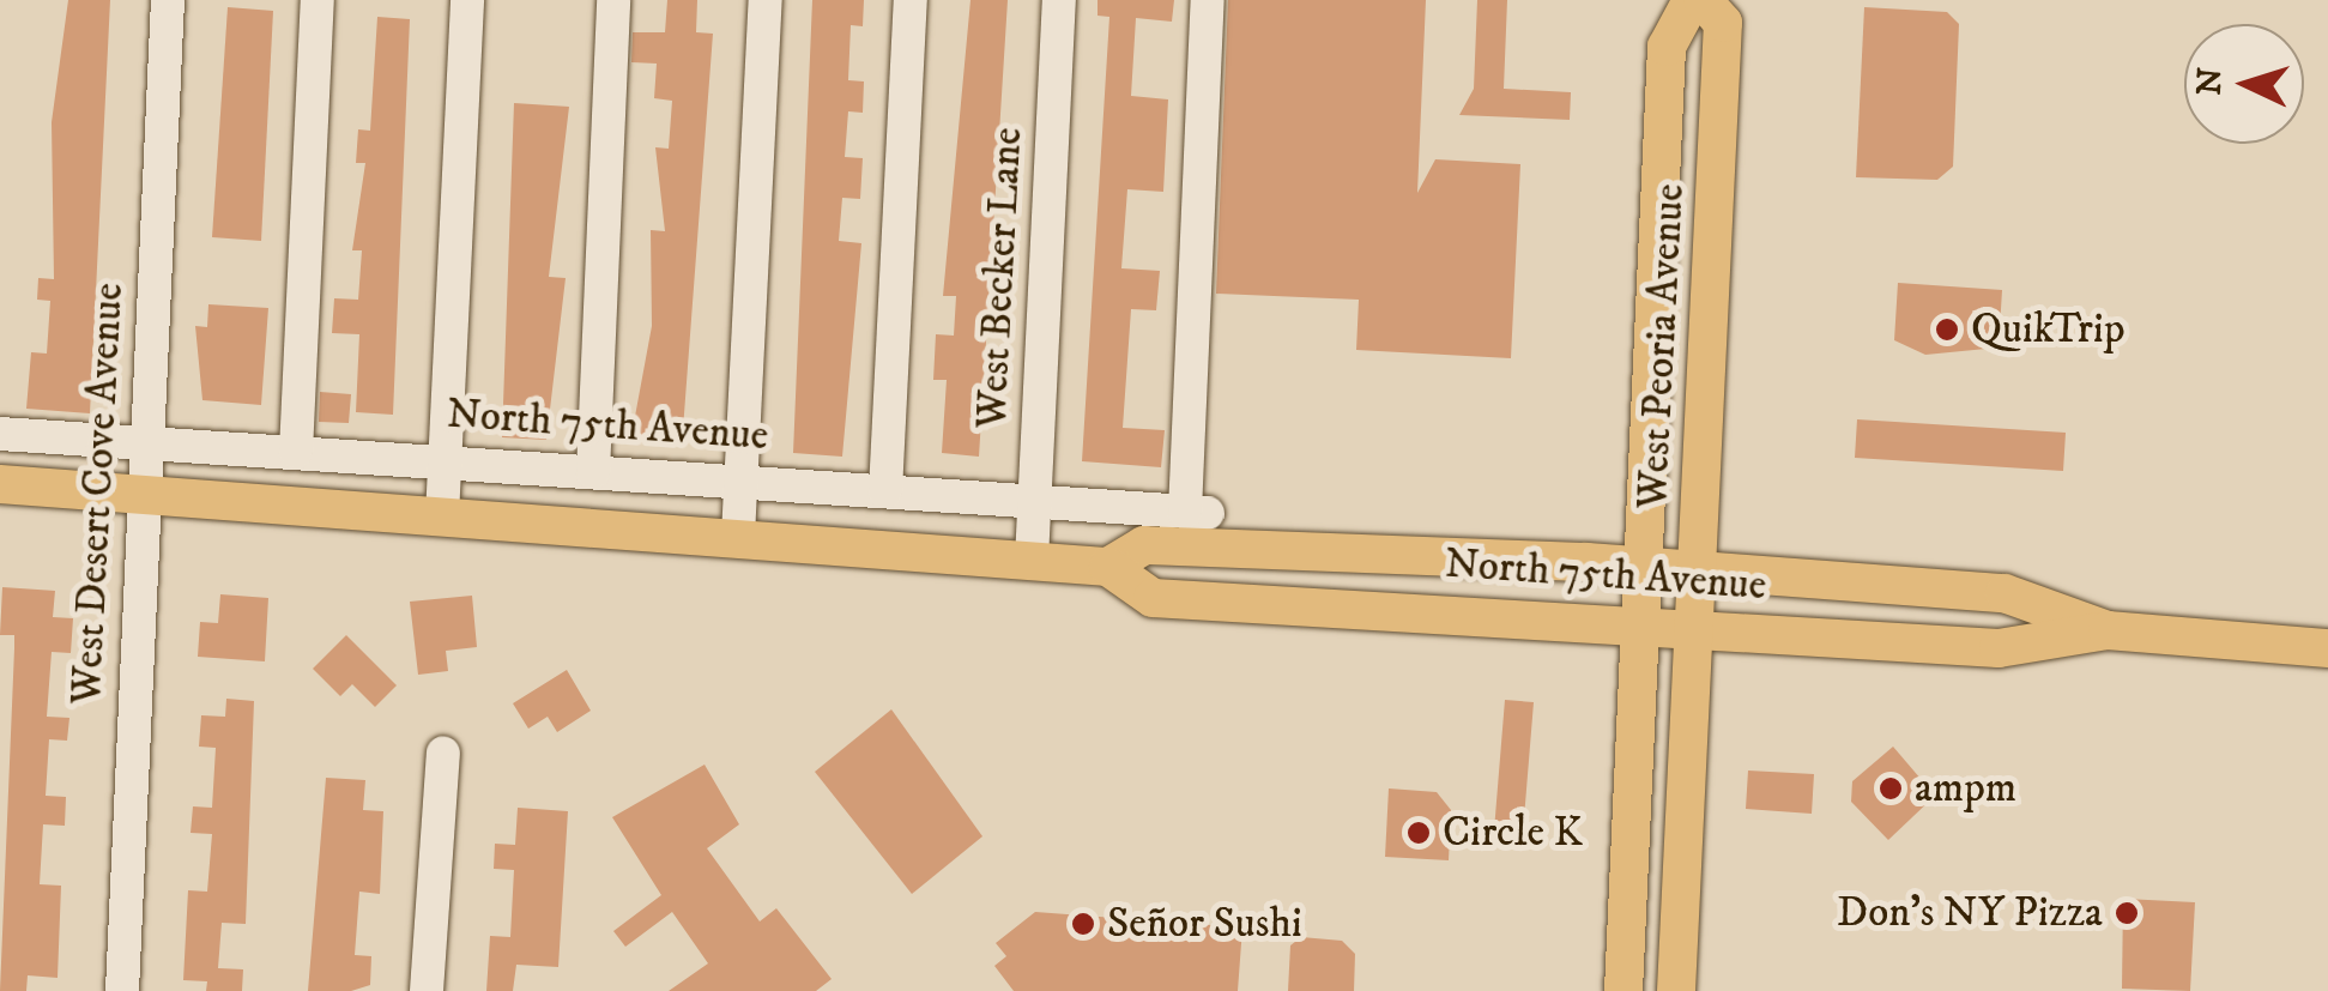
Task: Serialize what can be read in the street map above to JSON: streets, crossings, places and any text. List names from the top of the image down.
{
  "streets": {
    "main road": ["West Peoria Avenue", "North 75th Avenue"],
    "street": ["West Becker Lane", "West Desert Cove Avenue"]
  },
  "crossings": [
    ["West Becker Lane", "North 75th Avenue"],
    ["West Peoria Avenue", "North 75th Avenue"],
    ["North 75th Avenue", "West Desert Cove Avenue"]
  ],
  "places": [
    "QuikTrip",
    "ampm",
    "Circle K",
    "Don's NY Pizza",
    "Señor Sushi"
  ],
  "north": "left"
}
